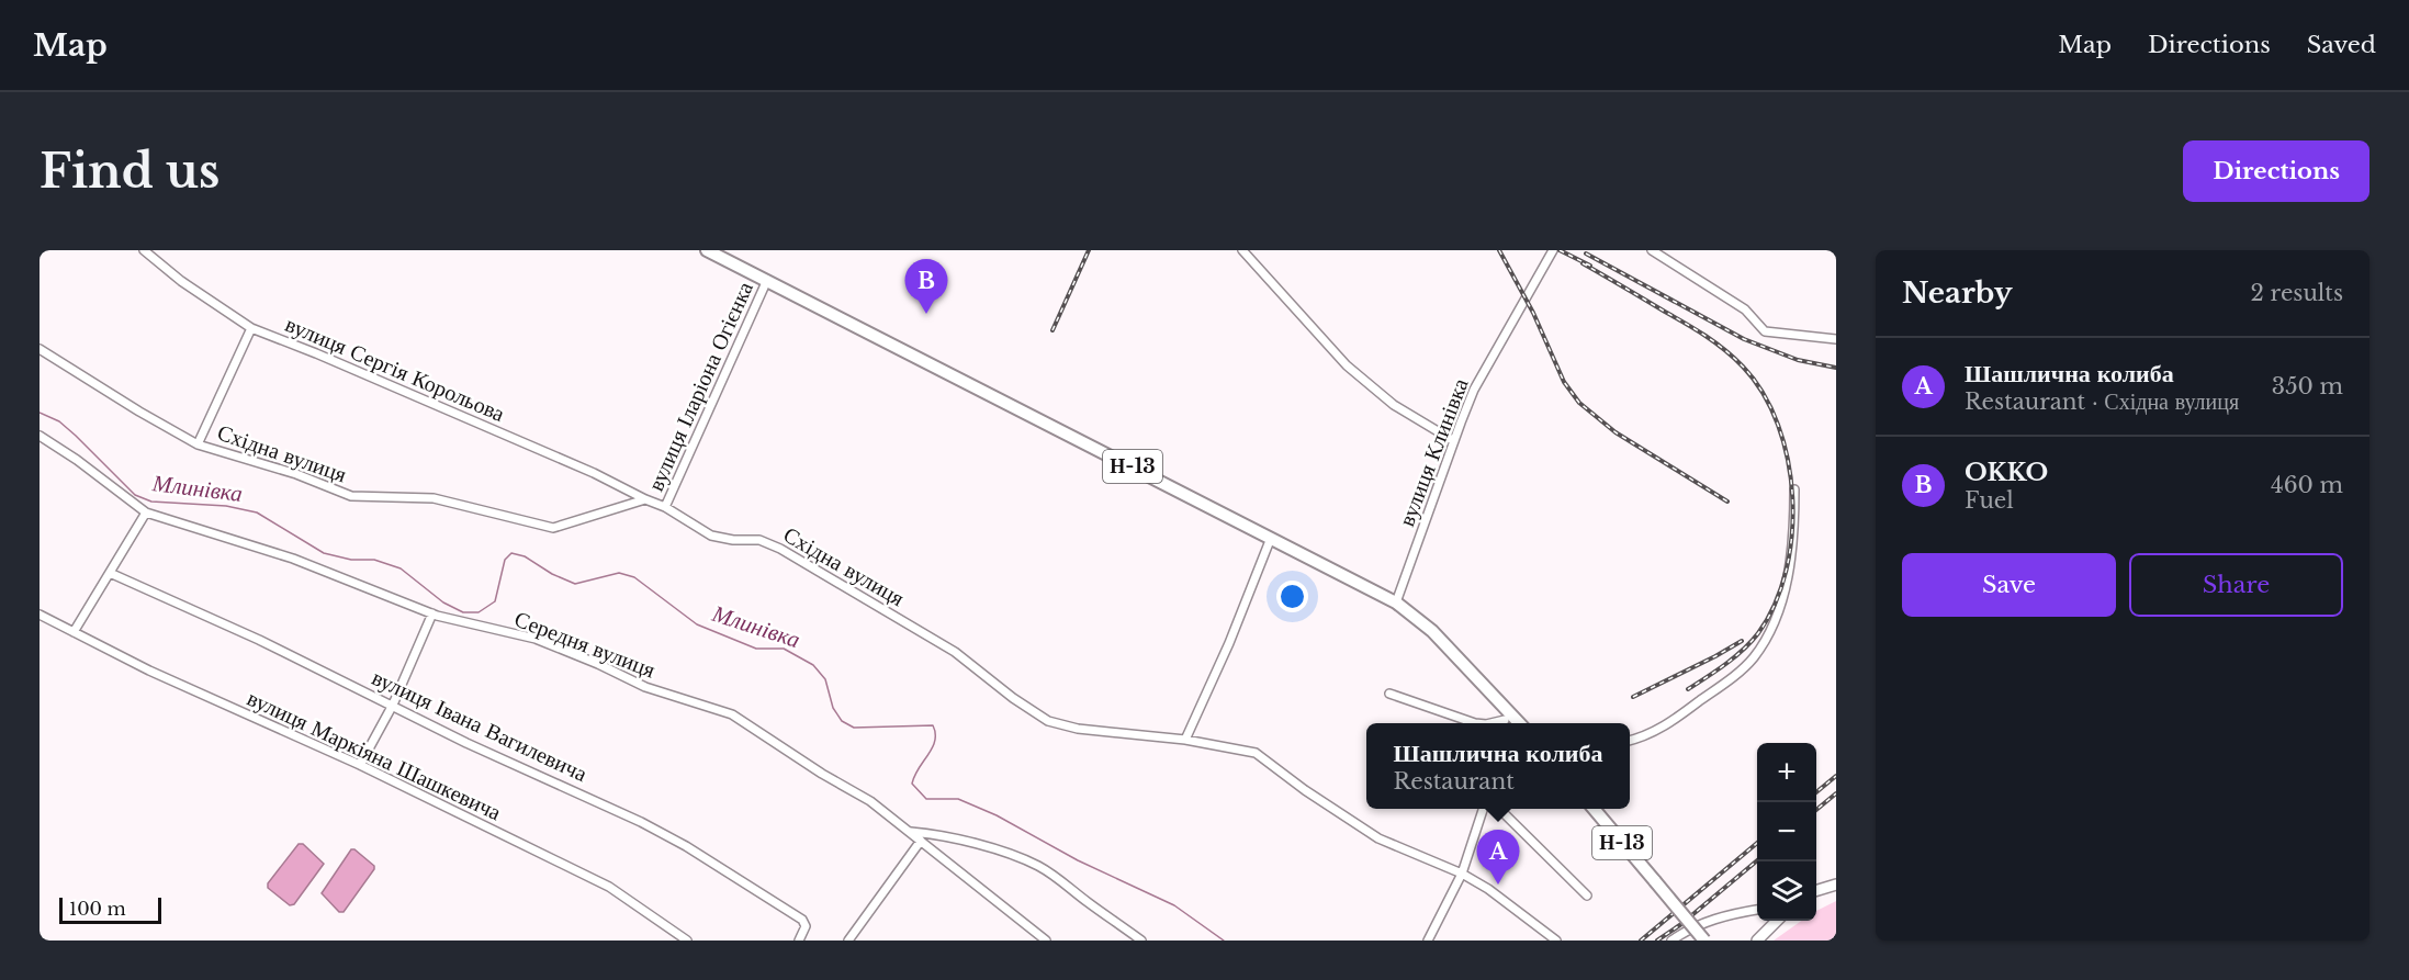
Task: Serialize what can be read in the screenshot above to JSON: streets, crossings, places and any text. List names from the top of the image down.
{
  "streets": {
    "main road": ["Н-13"],
    "street": [
      "вулиця Сергія Корольова",
      "вулиця Іларіона Огієнка",
      "вулиця Клинівка",
      "Східна вулиця",
      "Середня вулиця",
      "вулиця Івана Вагилевича",
      "вулиця Маркіяна Шашкевича"
    ]
  },
  "crossings": [
    ["вулиця Сергія Корольова", "Східна вулиця"],
    ["вулиця Іларіона Огієнка", "Східна вулиця"],
    ["вулиця Іларіона Огієнка", "Н-13"],
    ["вулиця Клинівка", "Н-13"]
  ],
  "water": ["Млинівка"],
  "scale_bar": "100 m",
  "page": {
    "header": "Map",
    "nav": ["Map", "Directions", "Saved"],
    "buttons": [
      "Directions",
      ["Save", "Share"]
    ],
    "title": "Find us",
    "heading": ["Nearby", "2 results"],
    "pins": ["B", "A"],
    "list": [
      {
        "mark": "A",
        "name": "Шашлична колиба",
        "note": "Restaurant · Східна вулиця",
        "value": "350 m"
      },
      {
        "mark": "B",
        "name": "OKKO",
        "note": "Fuel",
        "value": "460 m"
      }
    ],
    "popup": ["Шашлична колиба", "Restaurant"],
    "map_buttons": ["+", "−"],
    "scale": "100 m"
  }
}
